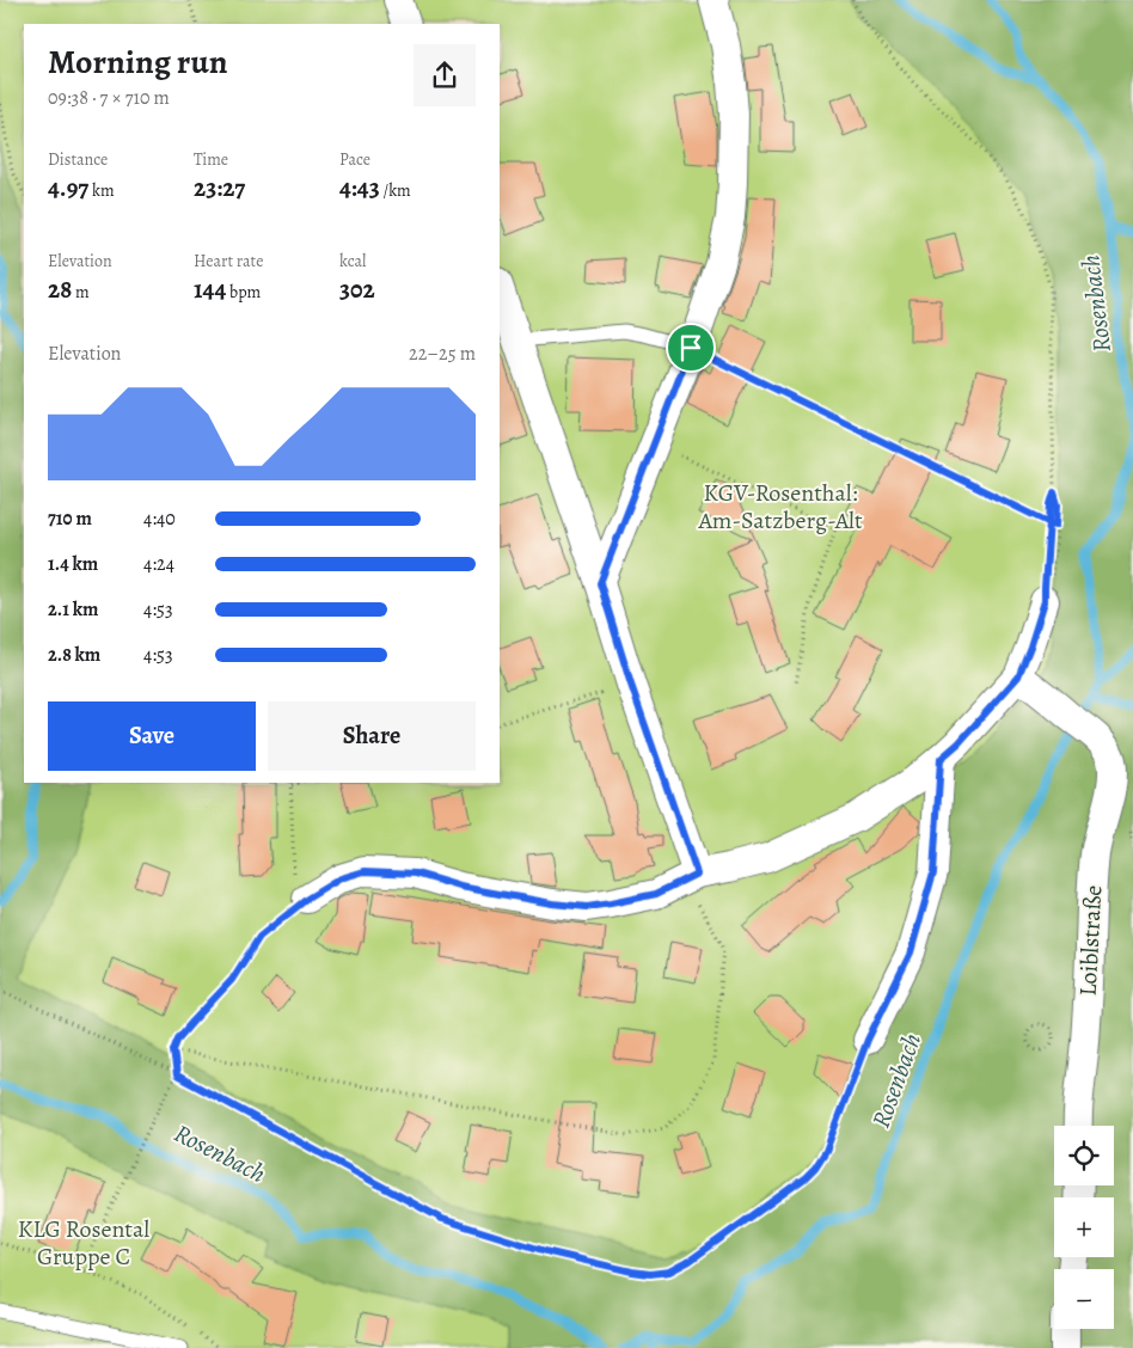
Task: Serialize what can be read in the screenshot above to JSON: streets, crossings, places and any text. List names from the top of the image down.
{
  "streets": {
    "street": ["Loiblstraße"]
  },
  "water": ["Rosenbach"],
  "parks": ["KGV-Rosenthal: Am-Satzberg-Alt", "KLG Rosental Gruppe C"],
  "page": {
    "heading": ["Morning run", "09:38 · 7 × 710 m"],
    "stats": [
      ["Distance", "4.97 km"],
      ["Time", "23:27"],
      ["Pace", "4:43 /km"],
      ["Elevation", "28 m"],
      ["Heart rate", "144 bpm"],
      ["kcal", "302"]
    ],
    "chart": ["Elevation", "22–25 m"],
    "list": [
      {
        "name": "710 m",
        "note": "4:40"
      },
      {
        "name": "1.4 km",
        "note": "4:24"
      },
      {
        "name": "2.1 km",
        "note": "4:53"
      },
      {
        "name": "2.8 km",
        "note": "4:53"
      }
    ],
    "buttons": ["Save", "Share"],
    "map_buttons": ["+", "−"]
  }
}
